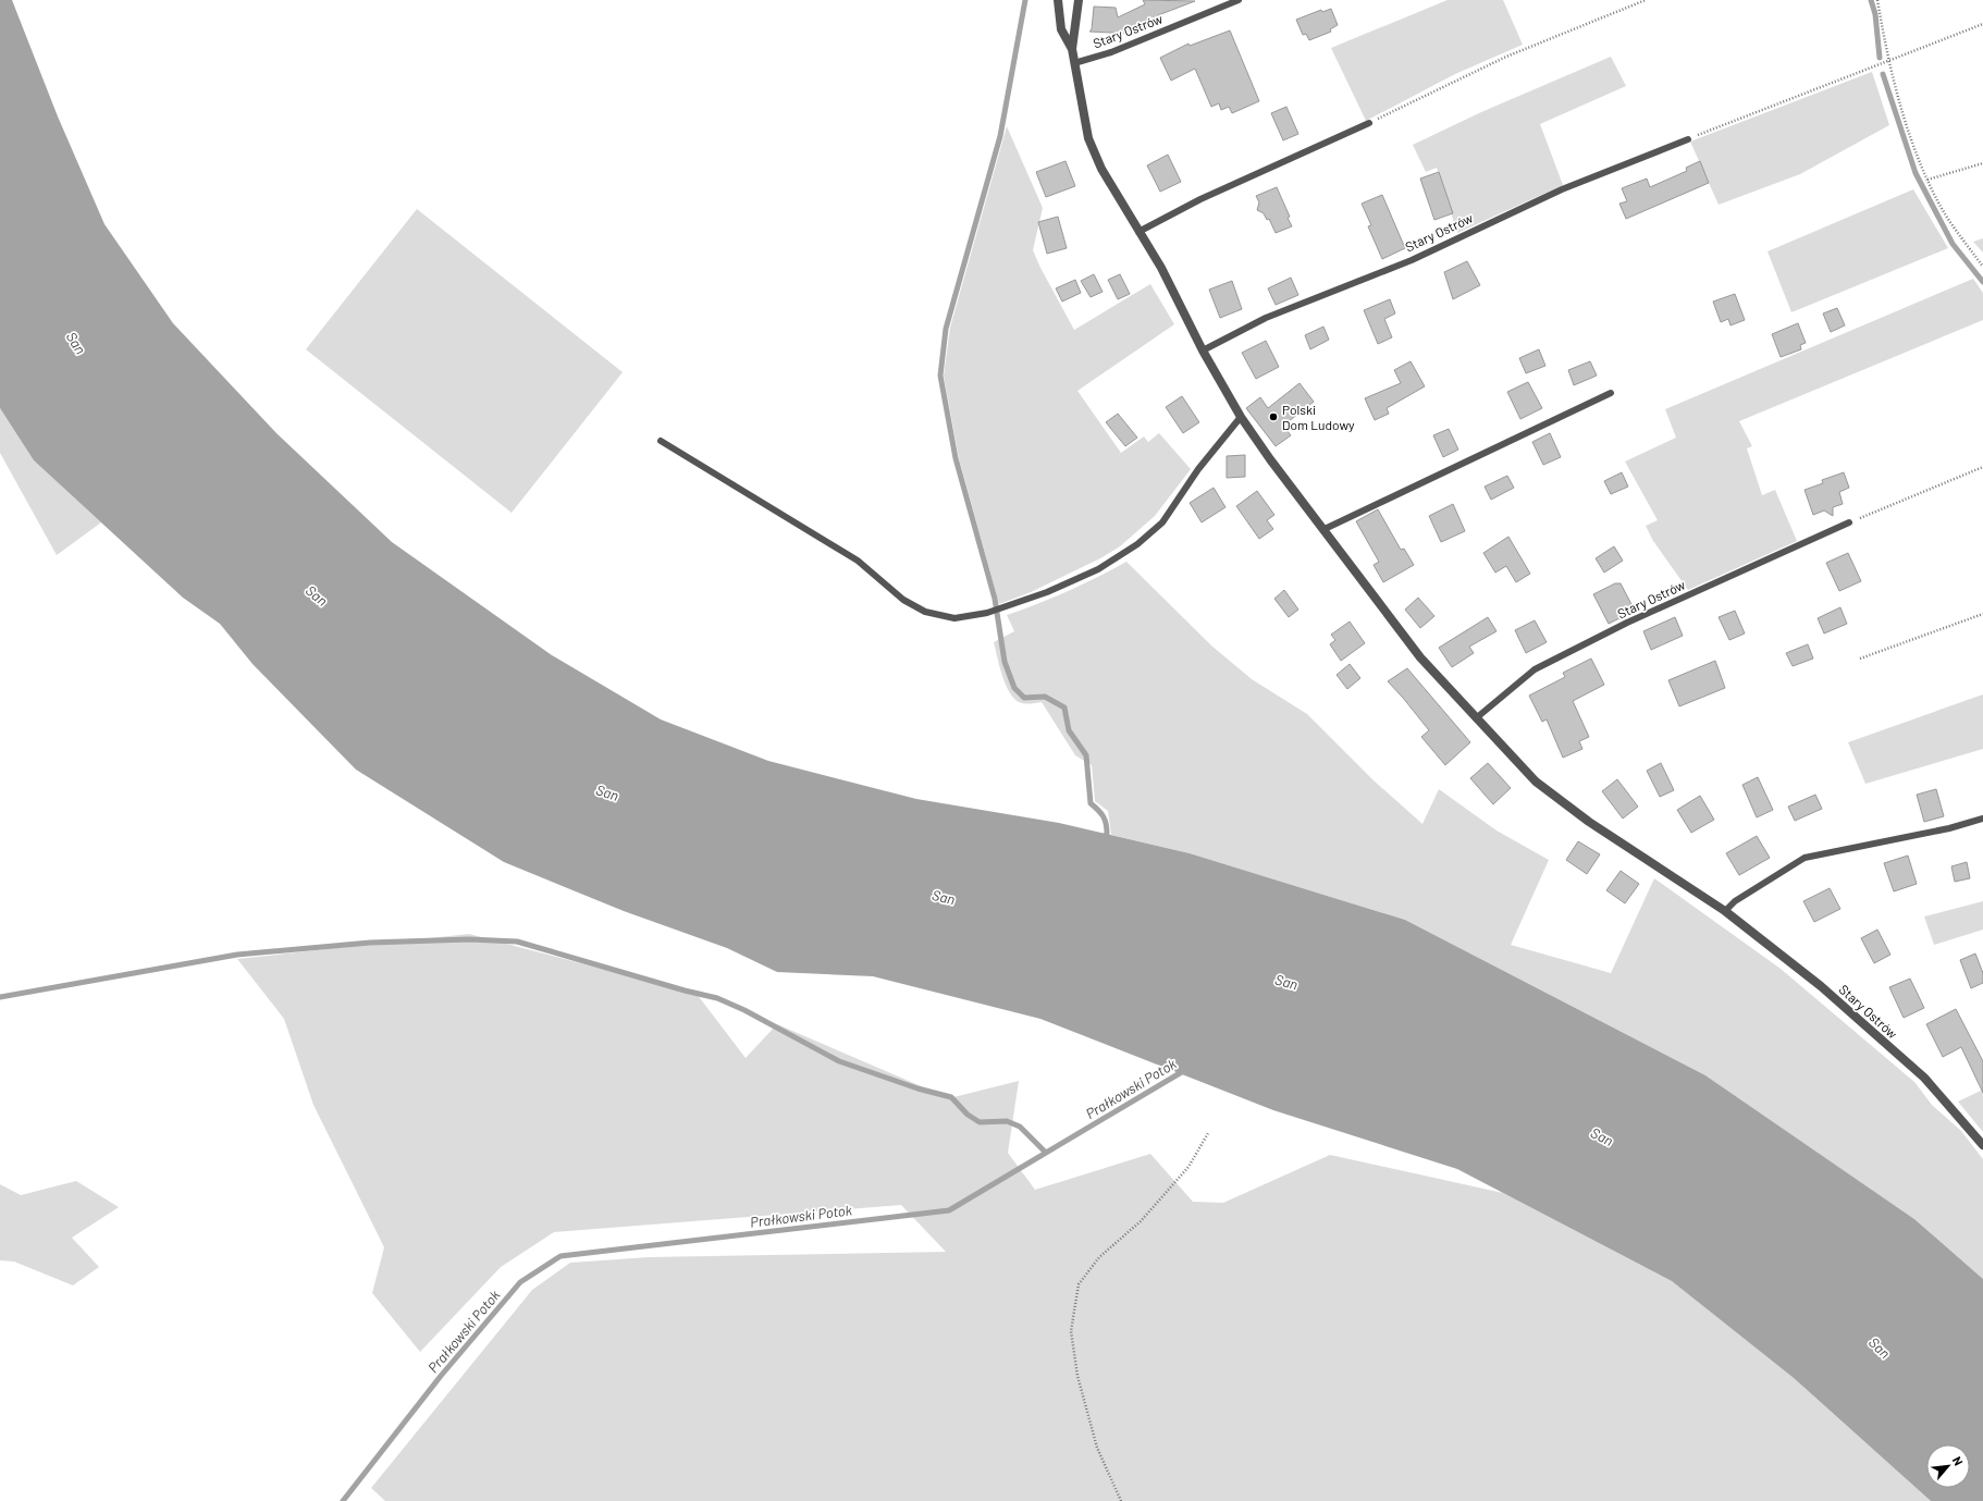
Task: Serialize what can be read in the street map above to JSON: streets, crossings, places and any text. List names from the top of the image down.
{
  "streets": {
    "street": ["Stary Ostrów"]
  },
  "water": ["San", "Prałkowski Potok"],
  "places": ["Polski Dom Ludowy"],
  "north": "top right"
}
